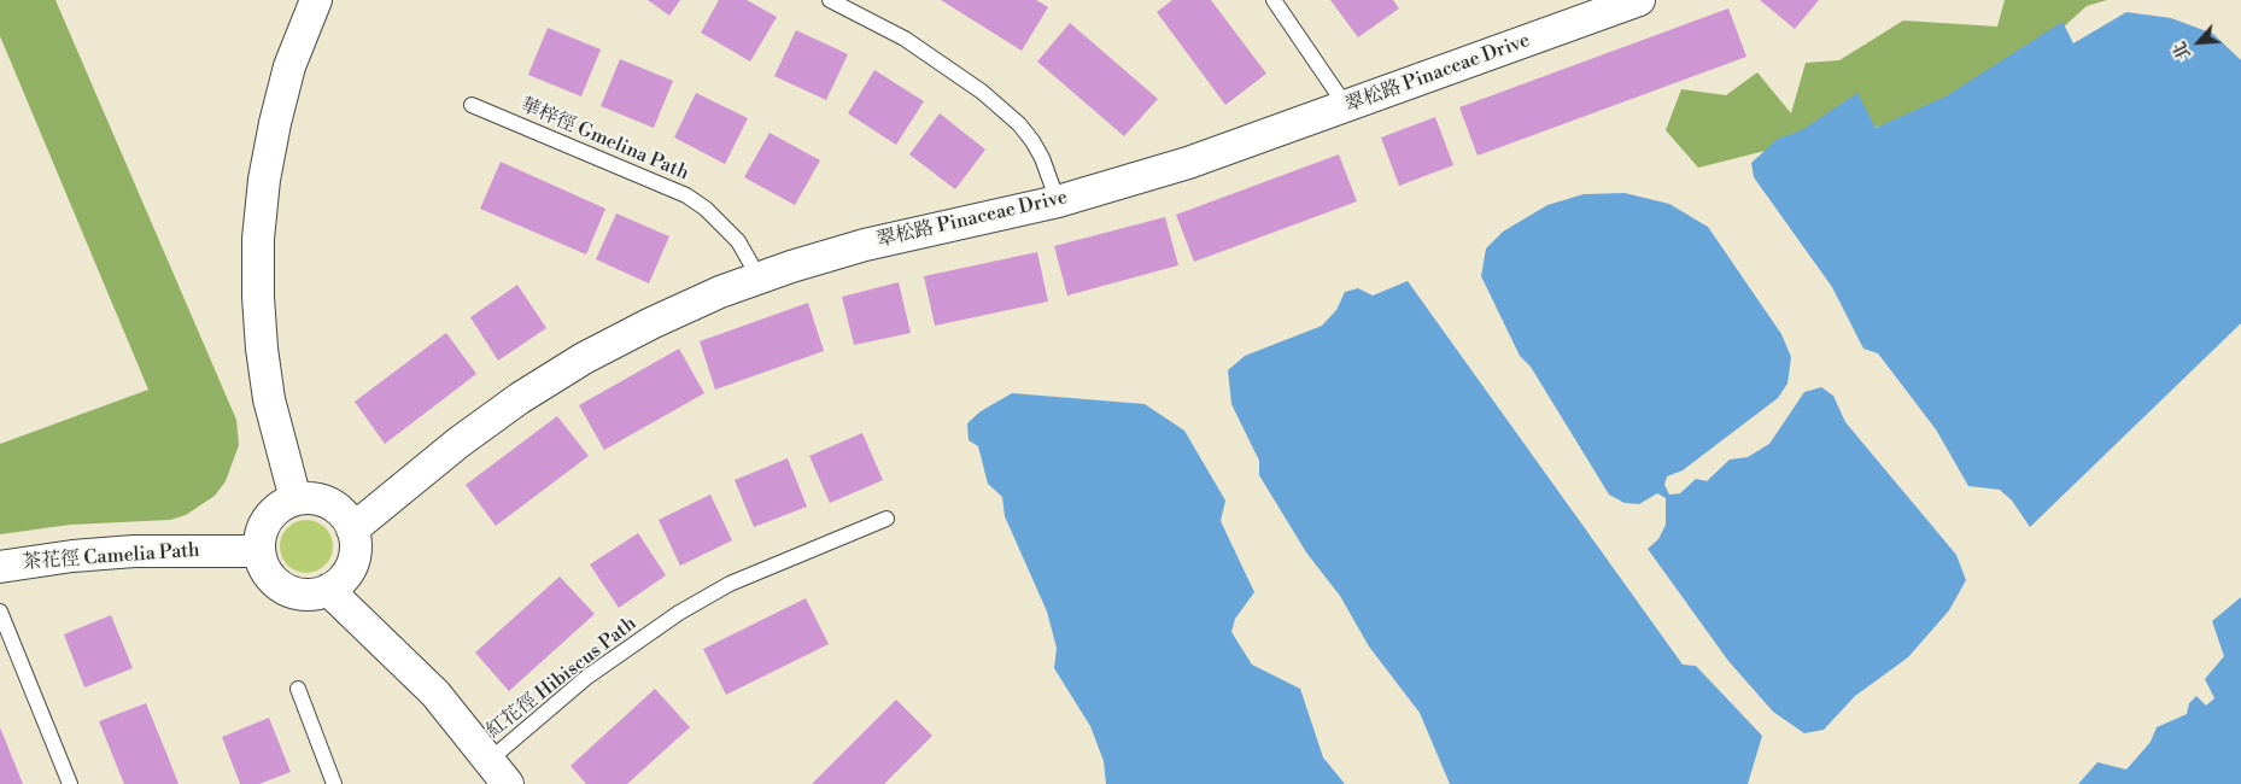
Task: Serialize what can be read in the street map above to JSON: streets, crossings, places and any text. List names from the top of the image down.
{
  "streets": {
    "street": ["翠松路 Pinaceae Drive", "茶花徑 Camelia Path"],
    "lane": ["華梓徑 Gmelina Path", "紅花徑 Hibiscus Path"]
  },
  "crossings": [
    ["翠松路 Pinaceae Drive", "華梓徑 Gmelina Path"],
    ["翠松路 Pinaceae Drive", "茶花徑 Camelia Path"]
  ],
  "north": "bottom left"
}
